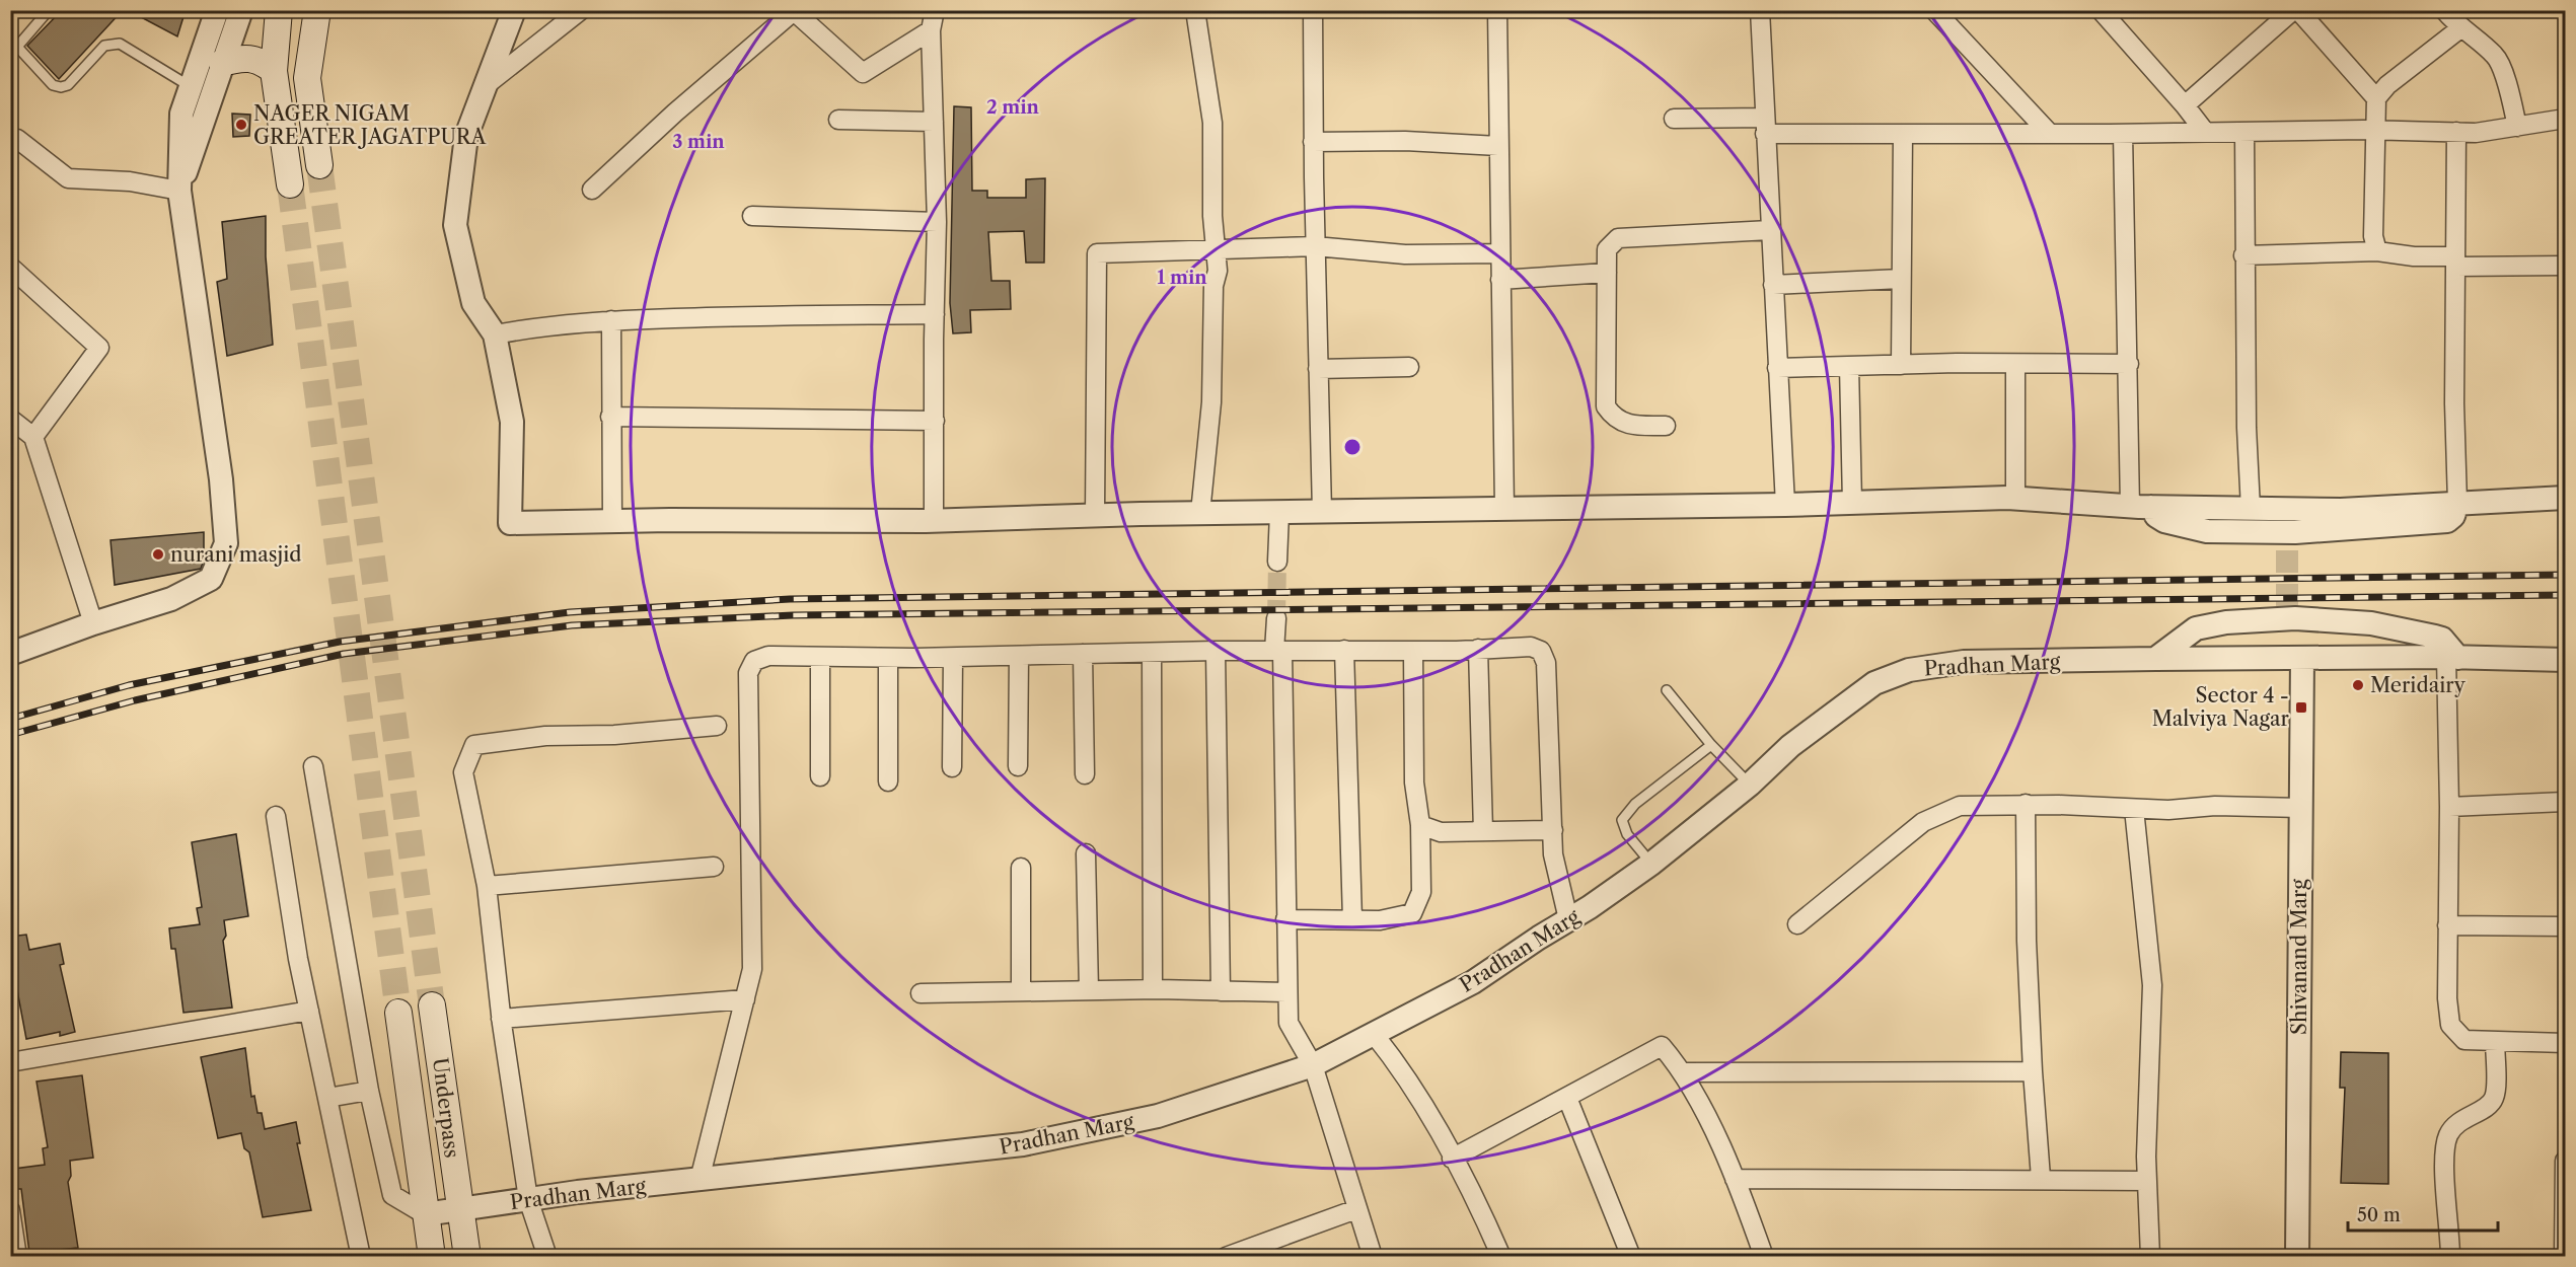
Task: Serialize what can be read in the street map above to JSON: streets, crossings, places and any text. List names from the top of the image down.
{
  "streets": {
    "main road": ["Underpass"],
    "street": ["Pradhan Marg", "Shivanand Marg"]
  },
  "crossings": [
    ["Pradhan Marg", "Shivanand Marg"],
    ["Pradhan Marg", "Underpass"]
  ],
  "places": {
    "other": ["NAGER NIGAM GREATER JAGATPURA", "nurani masjid", "Meridairy"],
    "transit": ["Sector 4 - Malviya Nagar"]
  },
  "scale_bar": "50 m",
  "rings": ["2 min", "3 min", "1 min"]
}
